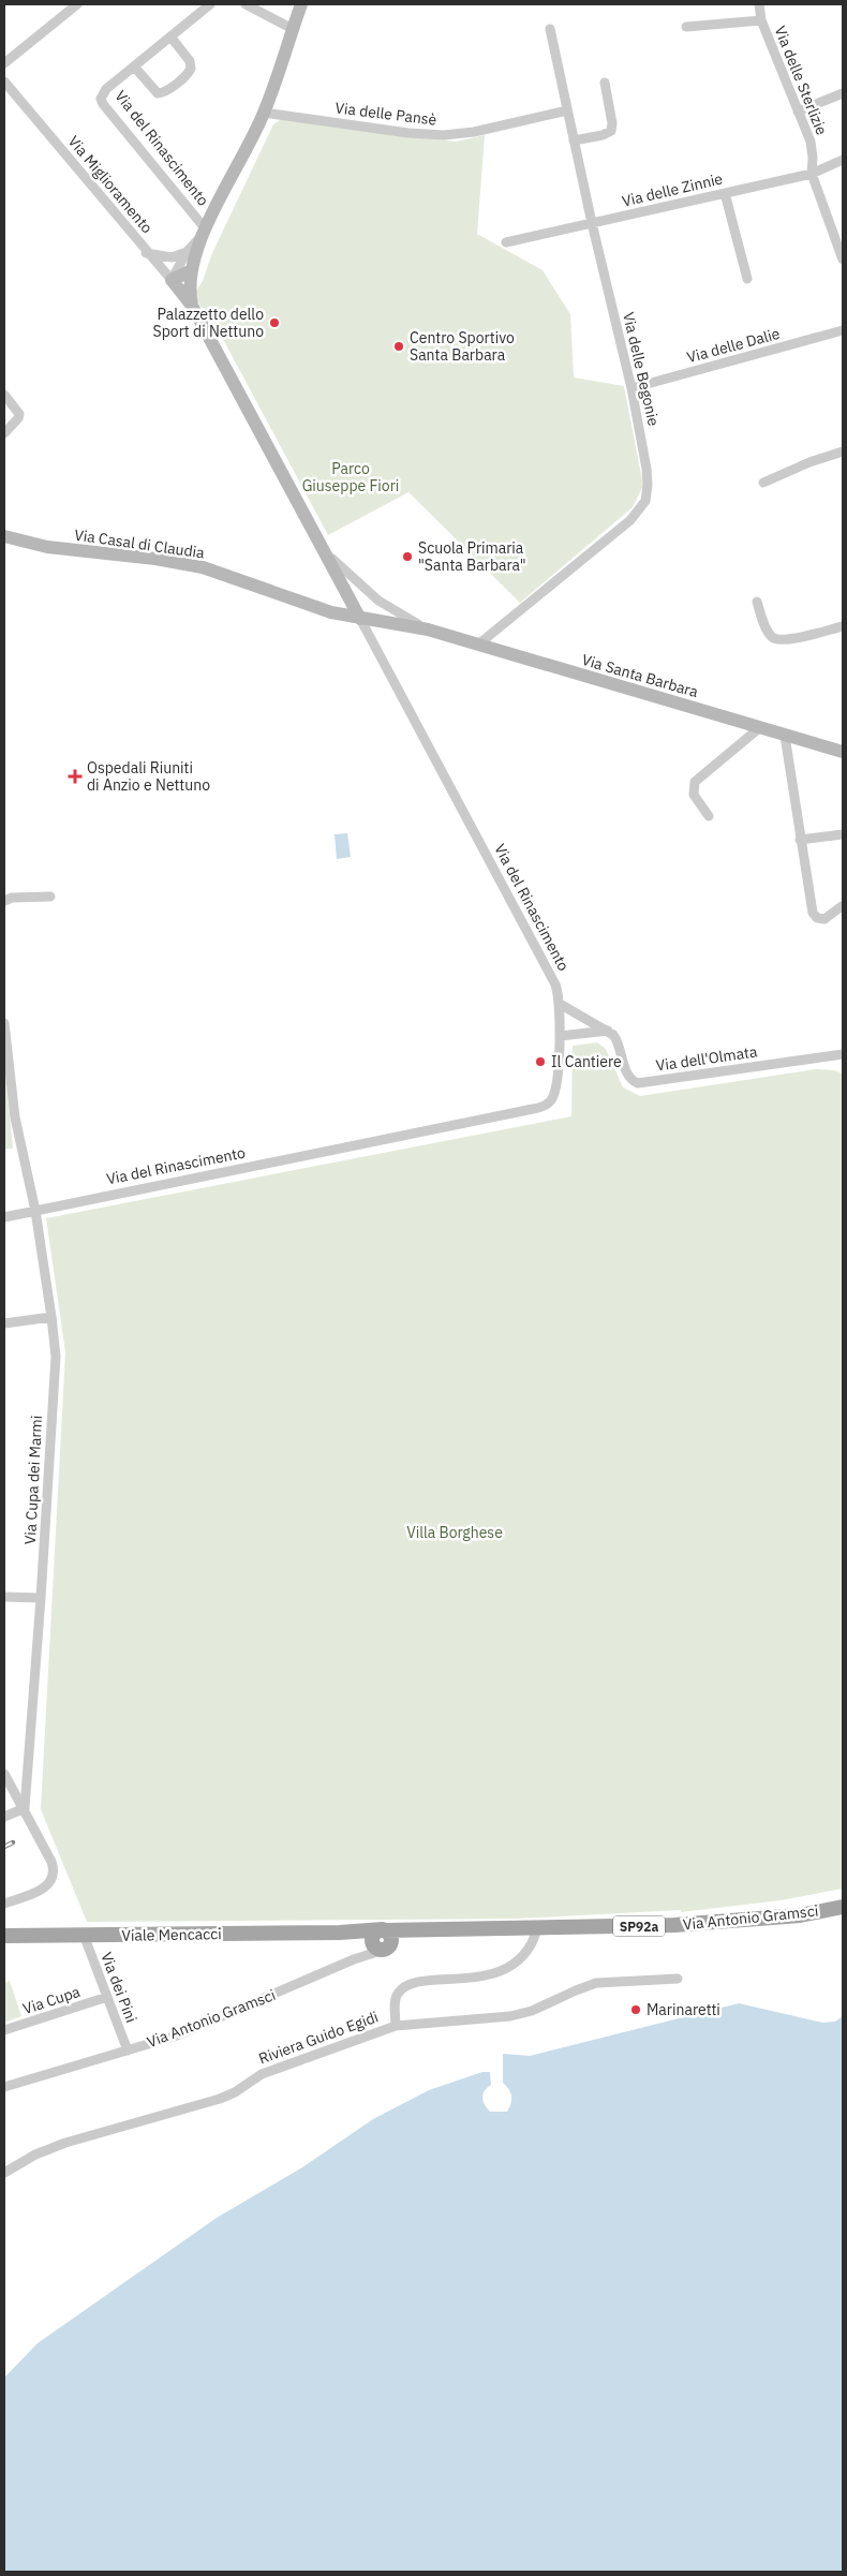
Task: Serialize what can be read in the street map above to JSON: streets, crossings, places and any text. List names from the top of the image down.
{
  "streets": {
    "main road": ["Via Antonio Gramsci", "SP92a", "Viale Mencacci"],
    "street": [
      "Via delle Sterlizie",
      "Via delle Pansè",
      "Via del Rinascimento",
      "Via Miglioramento",
      "Via delle Zinnie",
      "Via delle Dalie",
      "Via delle Begonie",
      "Via Casal di Claudia",
      "Via Santa Barbara",
      "Via dell'Olmata",
      "Via Cupa dei Marmi",
      "Via dei Pini",
      "Via Cupa",
      "Riviera Guido Egidi"
    ]
  },
  "crossings": [
    ["Via delle Sterlizie", "Via delle Zinnie"],
    ["Via delle Pansè", "Via del Rinascimento"],
    ["Via delle Pansè", "Via delle Begonie"],
    ["Via del Rinascimento", "Via Miglioramento"],
    ["Via del Rinascimento", "Via Casal di Claudia"],
    ["Via del Rinascimento", "Via Santa Barbara"],
    ["Via del Rinascimento", "Via dell'Olmata"],
    ["Via del Rinascimento", "Via Cupa dei Marmi"],
    ["Via delle Zinnie", "Via delle Begonie"],
    ["Via delle Dalie", "Via delle Begonie"],
    ["Via delle Begonie", "Via Santa Barbara"],
    ["Via Casal di Claudia", "Via Santa Barbara"],
    ["Via Antonio Gramsci", "Viale Mencacci"],
    ["Via Antonio Gramsci", "Via dei Pini"],
    ["Via Antonio Gramsci", "Riviera Guido Egidi"],
    ["Viale Mencacci", "Via dei Pini"],
    ["Via dei Pini", "Via Cupa"]
  ],
  "parks": ["Parco Giuseppe Fiori", "Villa Borghese"],
  "places": {
    "other": [
      "Palazzetto dello Sport di Nettuno",
      "Centro Sportivo Santa Barbara",
      "Scuola Primaria \"Santa Barbara\"",
      "Il Cantiere",
      "Marinaretti"
    ],
    "health": ["Ospedali Riuniti di Anzio e Nettuno"]
  }
}
